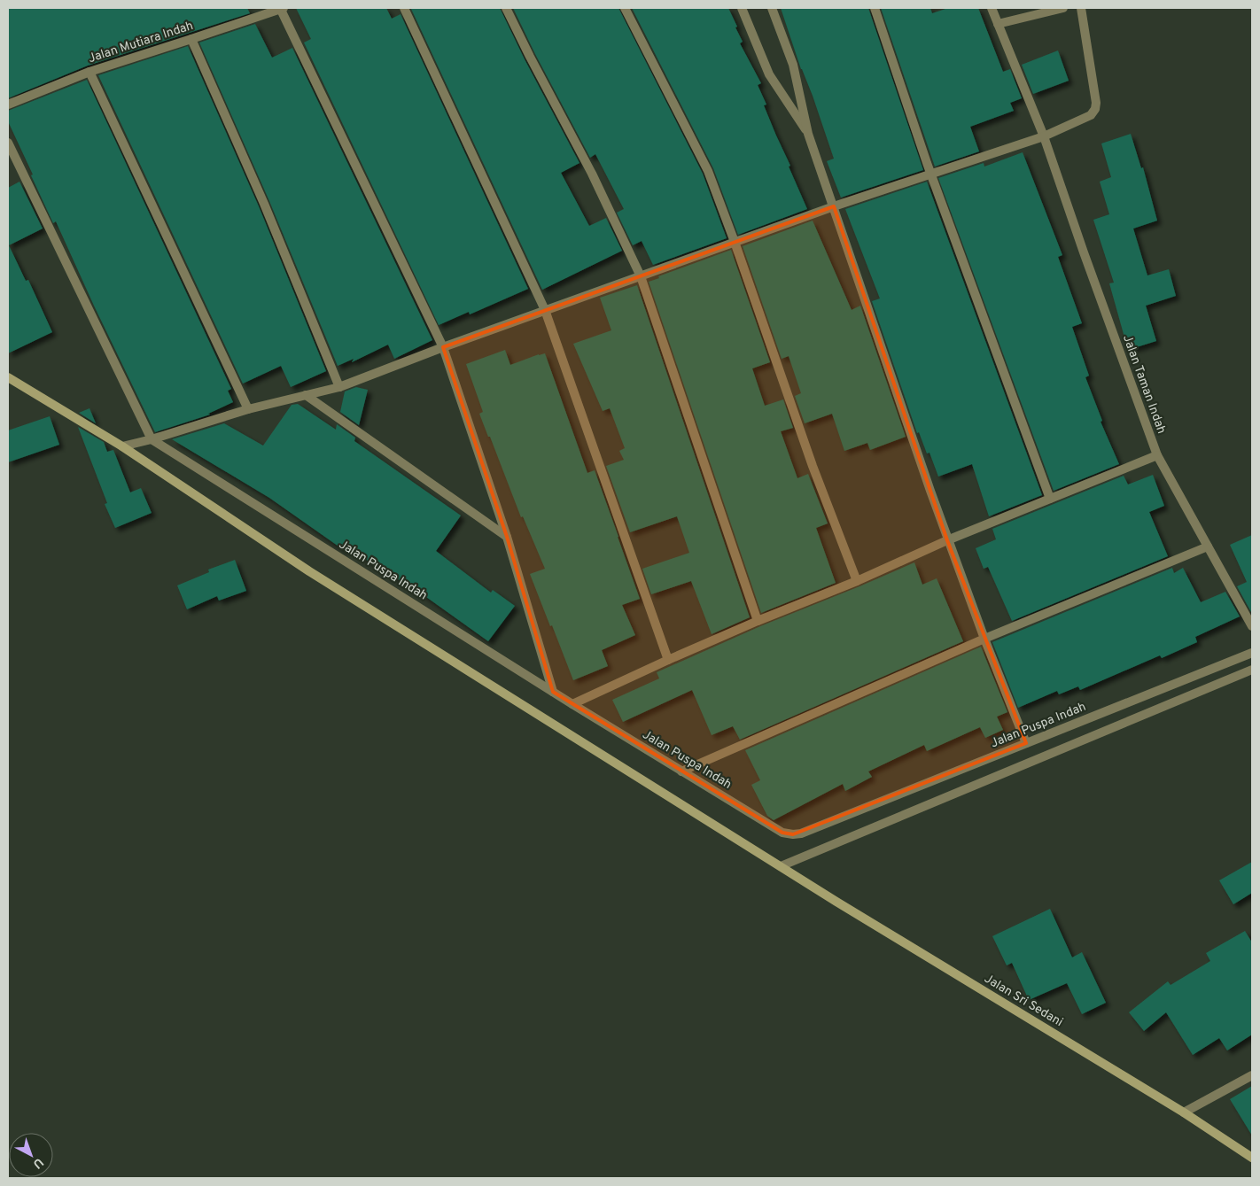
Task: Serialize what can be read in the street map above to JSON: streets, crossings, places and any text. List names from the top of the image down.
{
  "streets": {
    "street": [
      "Jalan Mutiara Indah",
      "Jalan Taman Indah",
      "Jalan Puspa Indah",
      "Jalan Sri Sedani"
    ]
  },
  "north": "bottom right"
}
